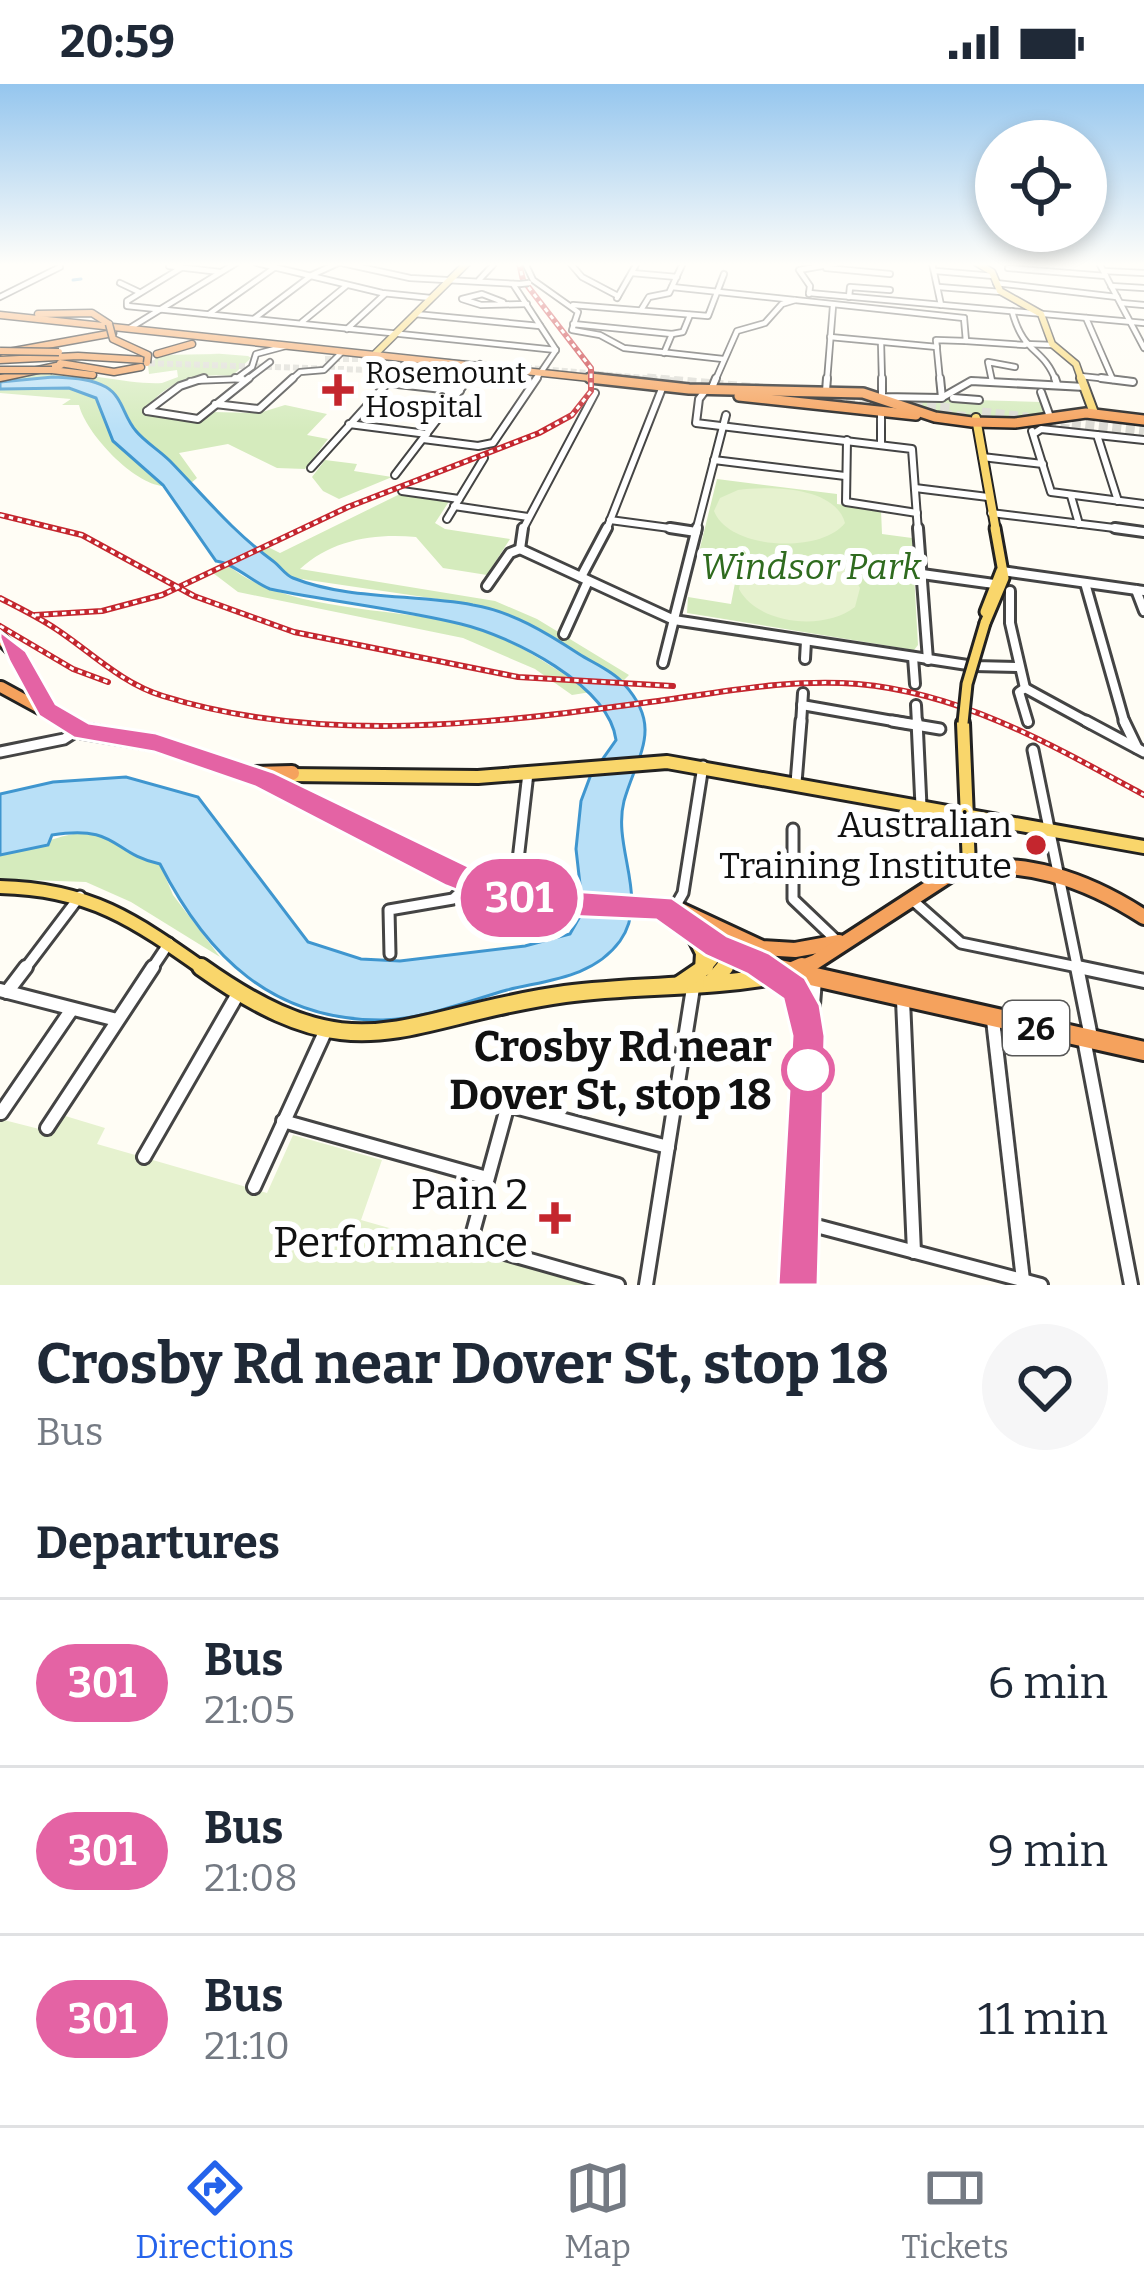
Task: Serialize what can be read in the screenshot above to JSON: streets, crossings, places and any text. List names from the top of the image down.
{
  "streets": {
    "highway": ["26"]
  },
  "parks": ["Windsor Park"],
  "places": {
    "health": ["Rosemount Hospital", "Pain 2 Performance"],
    "other": ["Australian Training Institute", "Crosby Rd near Dover St, stop 18"]
  },
  "lines": ["bus line 301"],
  "page": {
    "status": "20:59",
    "on_map": "301",
    "heading": [
      ["Crosby Rd near Dover St, stop 18", "Bus"],
      "Departures"
    ],
    "list": [
      {
        "mark": "301",
        "name": "Bus",
        "note": "21:05",
        "value": "6 min"
      },
      {
        "mark": "301",
        "name": "Bus",
        "note": "21:08",
        "value": "9 min"
      },
      {
        "mark": "301",
        "name": "Bus",
        "note": "21:10",
        "value": "11 min"
      }
    ],
    "tabs": ["Directions", "Map", "Tickets"]
  }
}
